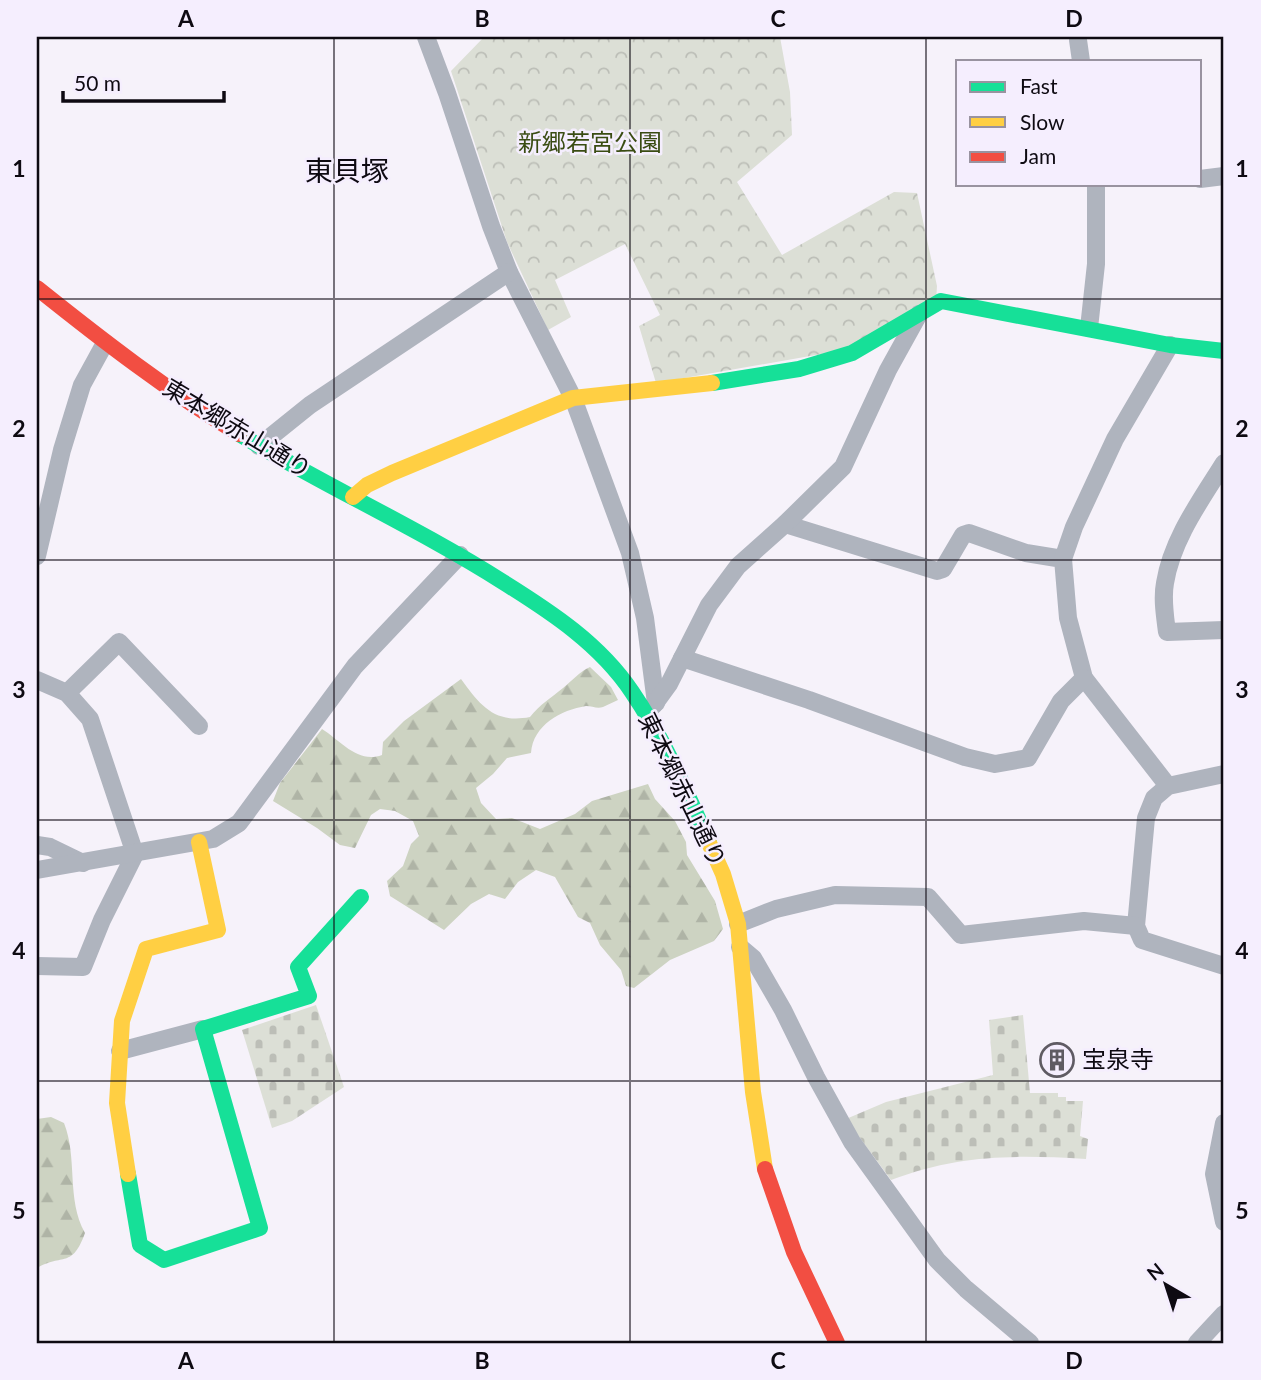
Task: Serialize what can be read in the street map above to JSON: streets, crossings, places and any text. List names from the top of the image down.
{
  "streets": {
    "street": ["東本郷赤山通り"]
  },
  "districts": ["東貝塚"],
  "parks": ["新郷若宮公園"],
  "places": {
    "building": ["宝泉寺"]
  },
  "legend": ["Fast", "Slow", "Jam"],
  "scale_bar": "50 m",
  "north": "top left",
  "grid": {
    "columns": [
      "A",
      "B",
      "C",
      "D"
    ],
    "rows": [
      "1",
      "2",
      "3",
      "4",
      "5"
    ]
  }
}
